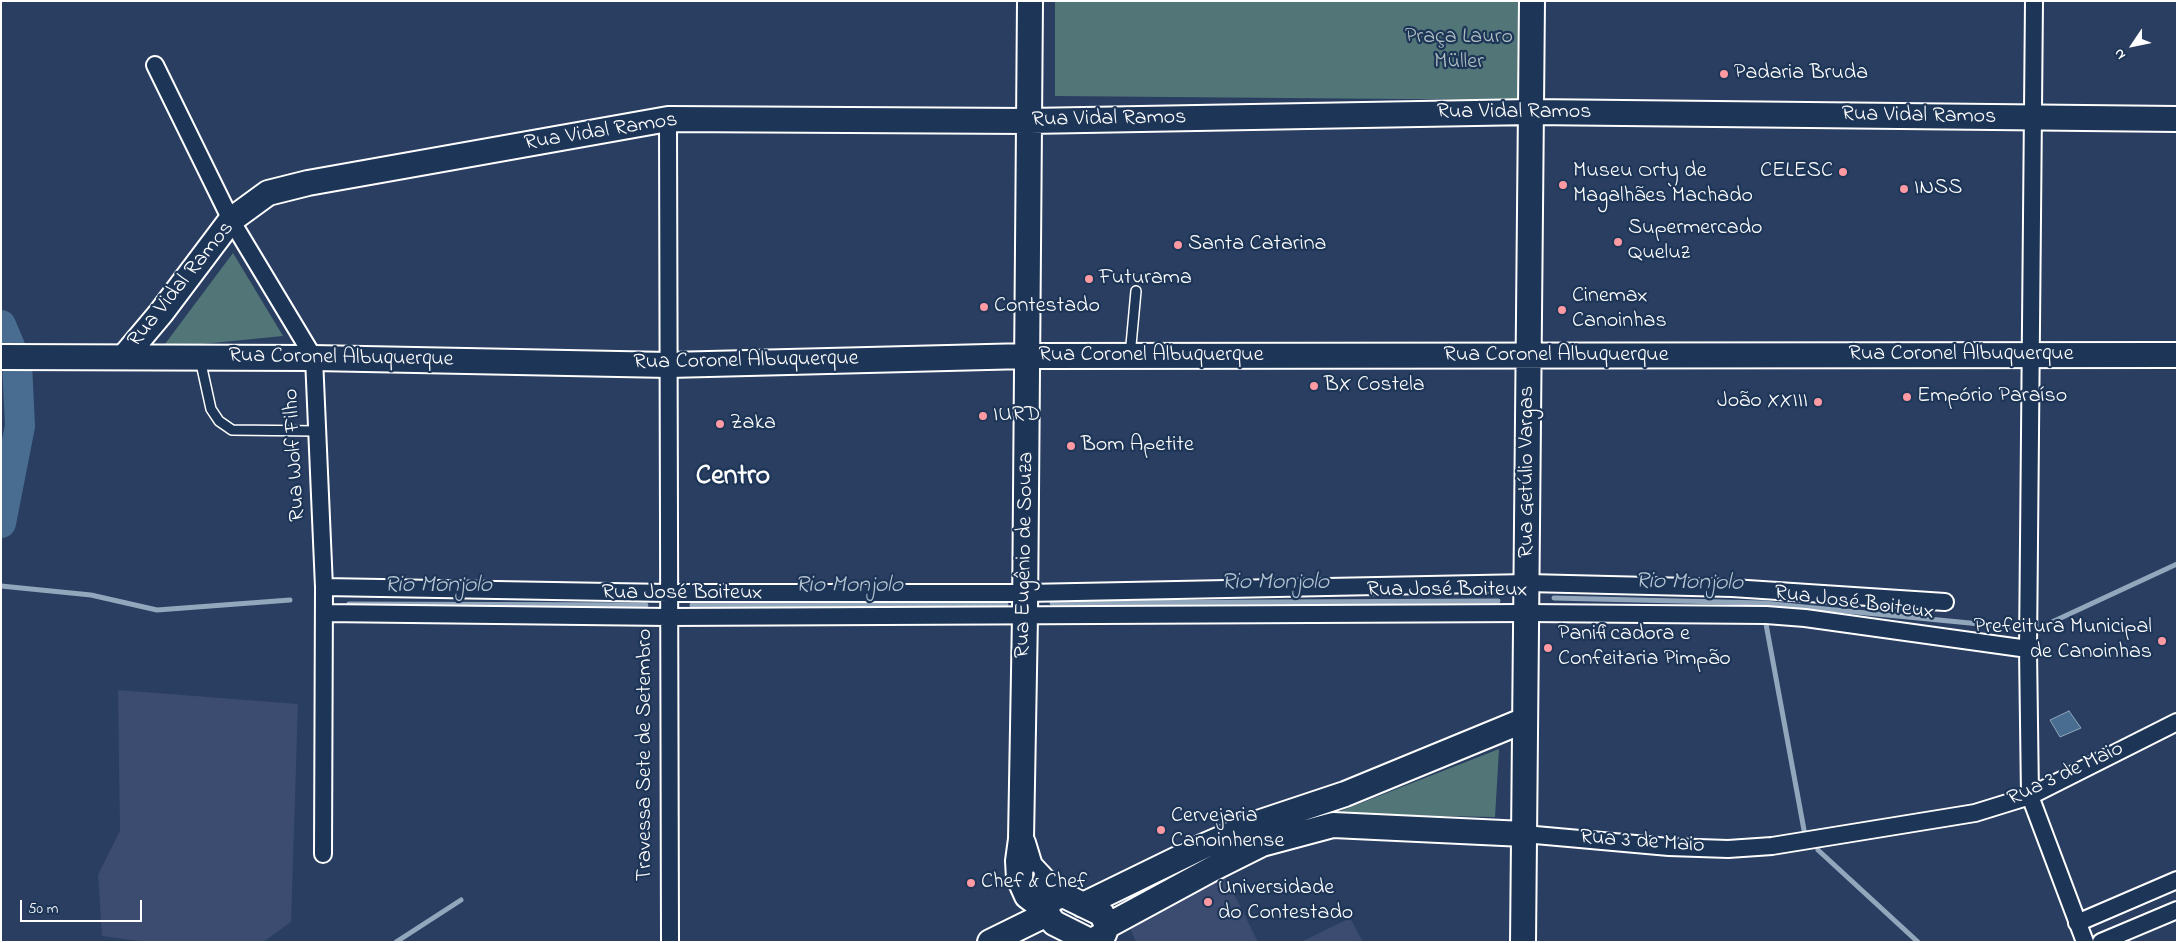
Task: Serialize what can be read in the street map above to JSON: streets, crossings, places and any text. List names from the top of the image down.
{
  "streets": {
    "main road": [
      "Rua Vidal Ramos",
      "Rua Coronel Albuquerque",
      "Rua Getúlio Vargas",
      "Rua Eugênio de Souza",
      "Rua 3 de Maio"
    ],
    "street": ["Rua Wolf Filho", "Rua José Boiteux", "Travessa Sete de Setembro"]
  },
  "crossings": [
    ["Rua Vidal Ramos", "Rua Coronel Albuquerque"],
    ["Rua Vidal Ramos", "Rua Wolf Filho"],
    ["Rua Vidal Ramos", "Rua Getúlio Vargas"],
    ["Rua Vidal Ramos", "Rua Eugênio de Souza"],
    ["Rua Vidal Ramos", "Travessa Sete de Setembro"],
    ["Rua Coronel Albuquerque", "Rua Wolf Filho"],
    ["Rua Coronel Albuquerque", "Rua Getúlio Vargas"],
    ["Rua Coronel Albuquerque", "Rua Eugênio de Souza"],
    ["Rua Coronel Albuquerque", "Travessa Sete de Setembro"],
    ["Rua Wolf Filho", "Rua José Boiteux"],
    ["Rua Getúlio Vargas", "Rua José Boiteux"],
    ["Rua Getúlio Vargas", "Rua 3 de Maio"],
    ["Rua Eugênio de Souza", "Rua José Boiteux"],
    ["Rua José Boiteux", "Travessa Sete de Setembro"]
  ],
  "districts": ["Centro"],
  "water": ["Rio Monjolo"],
  "parks": ["Praça Lauro Müller"],
  "places": [
    "Padaria Bruda",
    "CELESC",
    "Museu Orty de Magalhães Machado",
    "INSS",
    "Supermercado Queluz",
    "Santa Catarina",
    "Futurama",
    "Contestado",
    "Cinemax Canoinhas",
    "BX Costela",
    "Empório Paraíso",
    "João XXIII",
    "IURD",
    "Zaka",
    "Bom Apetite",
    "Prefeitura Municipal de Canoinhas",
    "Panificadora e Confeitaria Pimpão",
    "Cervejaria Canoinhense",
    "Chef & Chef",
    "Universidade do Contestado"
  ],
  "scale_bar": "50 m",
  "north": "bottom left"
}
